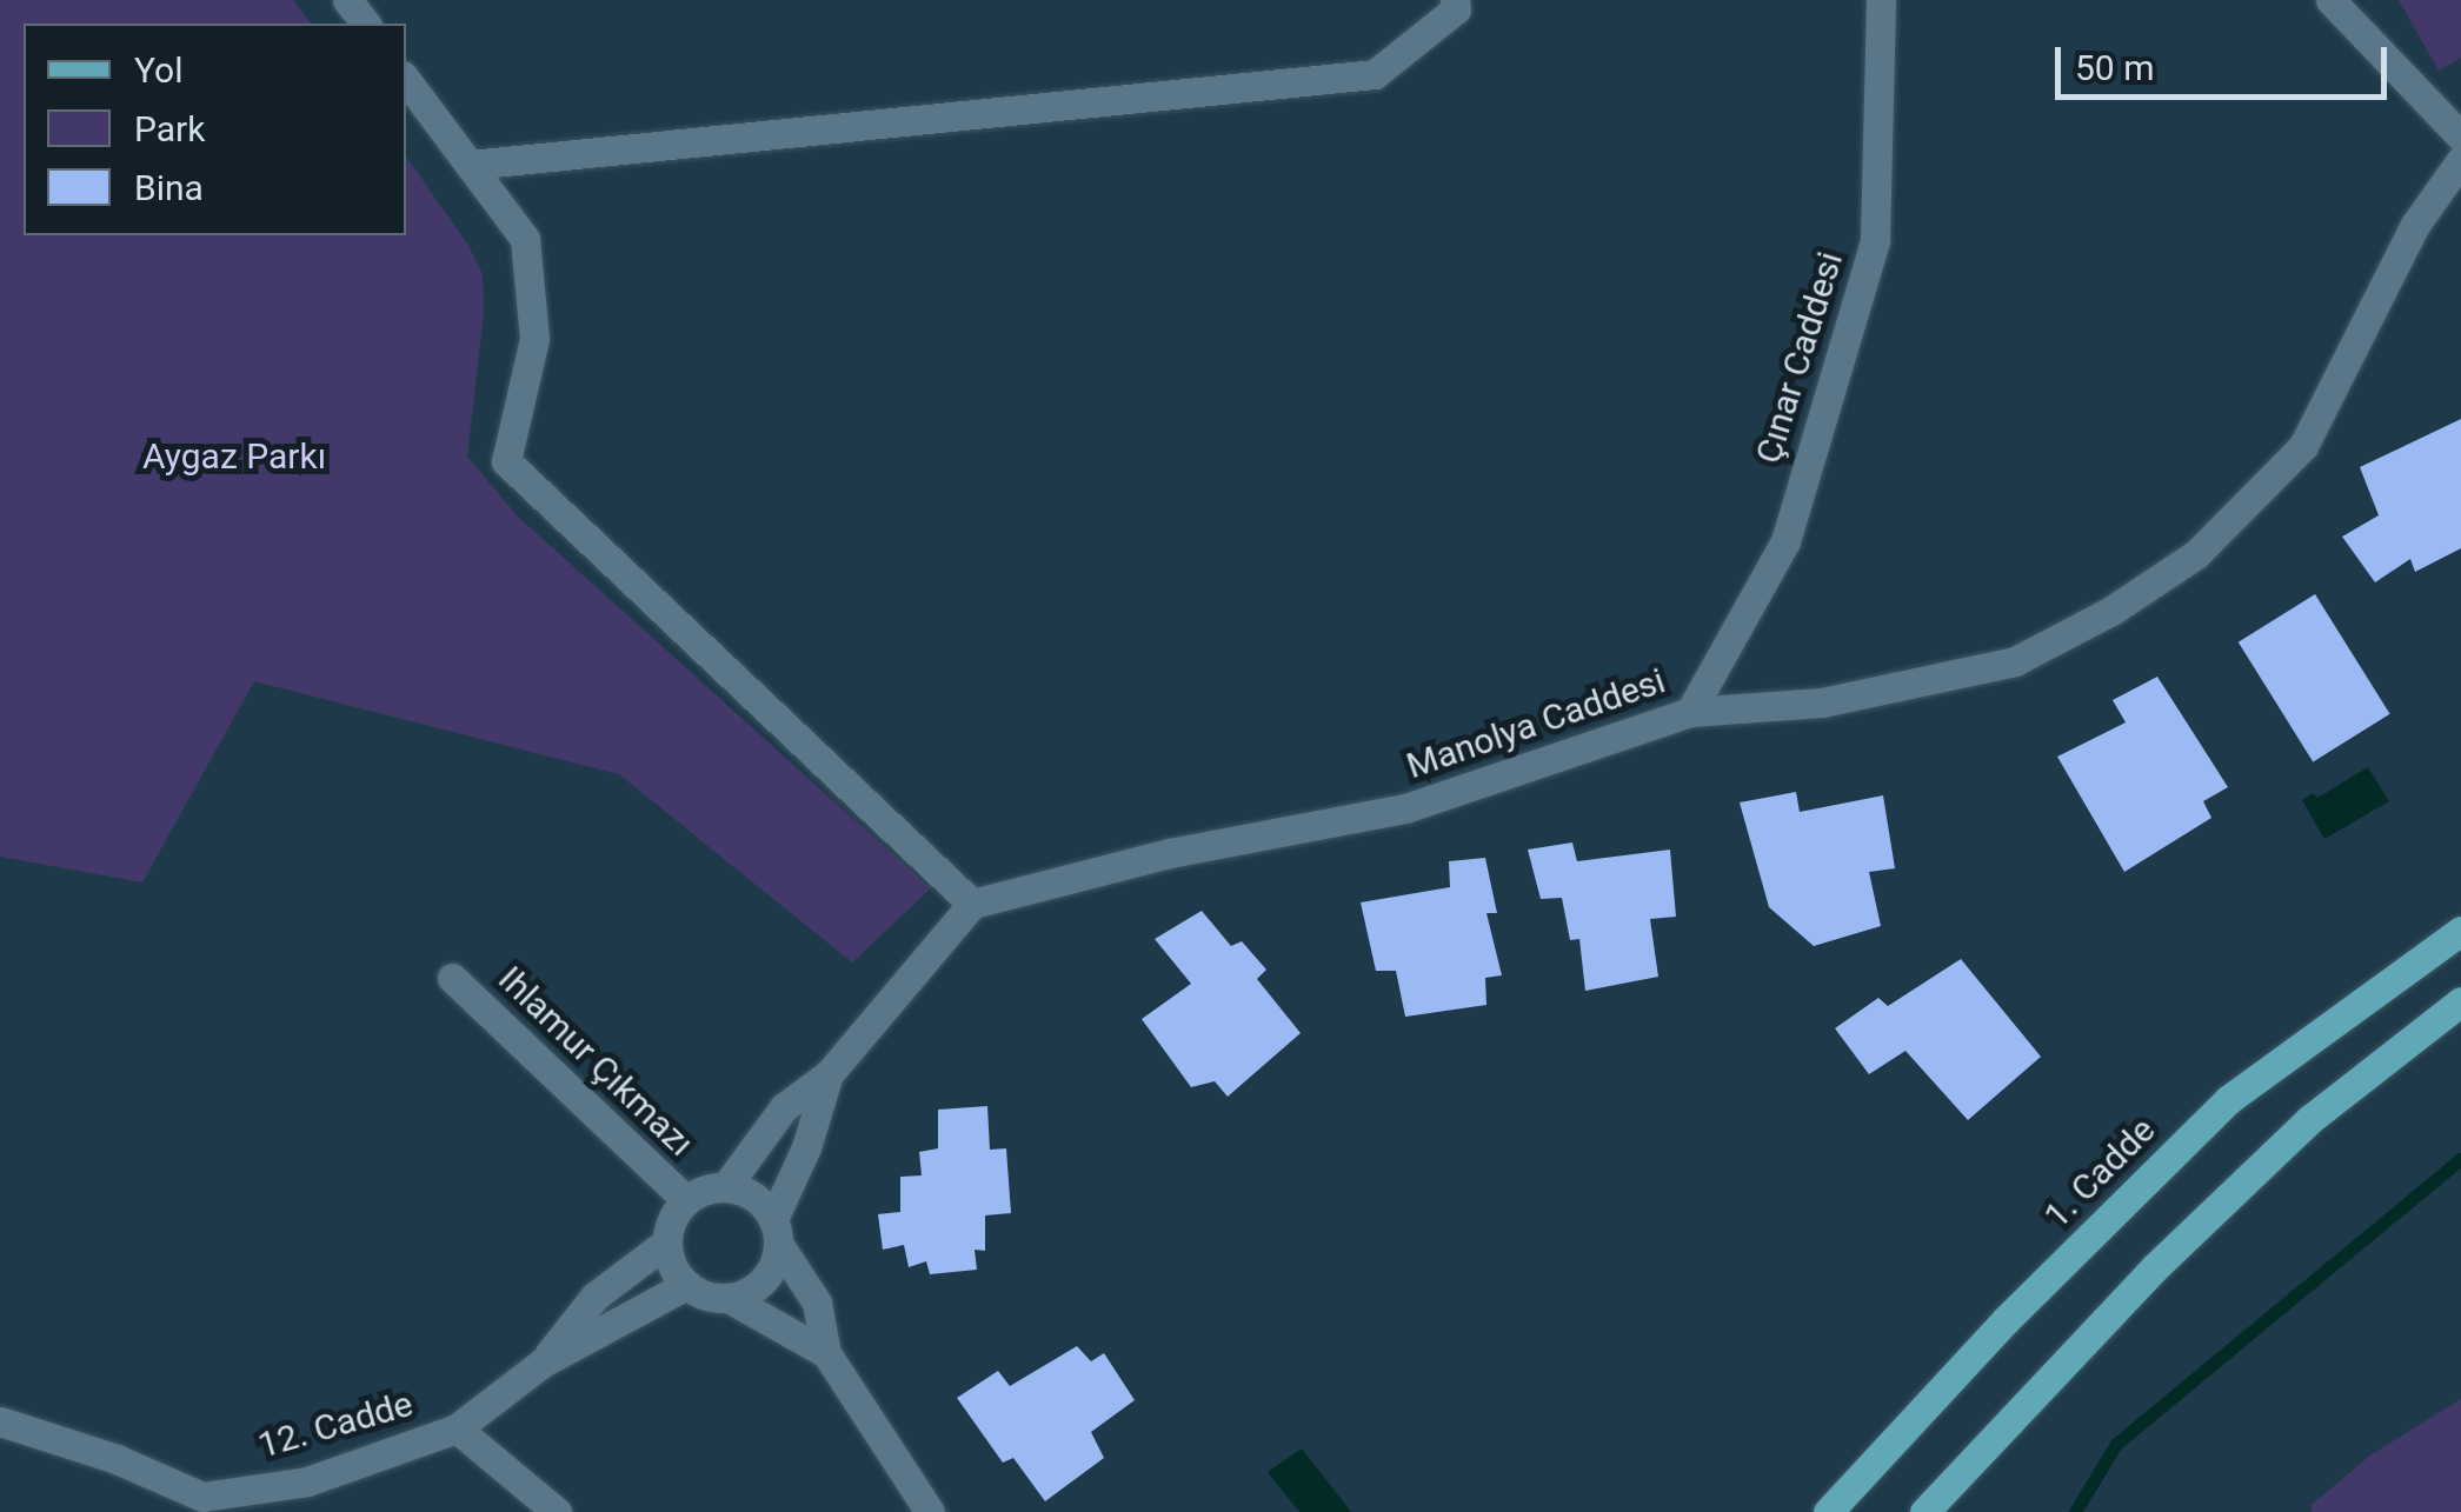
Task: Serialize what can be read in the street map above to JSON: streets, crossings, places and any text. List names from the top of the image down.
{
  "streets": {
    "main road": ["1. Cadde"],
    "street": [
      "Çınar Caddesi",
      "Manolya Caddesi",
      "Ihlamur Çıkmazı",
      "12. Cadde"
    ]
  },
  "crossings": [
    ["Çınar Caddesi", "Manolya Caddesi"]
  ],
  "parks": ["Aygaz Parkı"],
  "legend": ["Yol", "Park", "Bina"],
  "scale_bar": "50 m"
}
